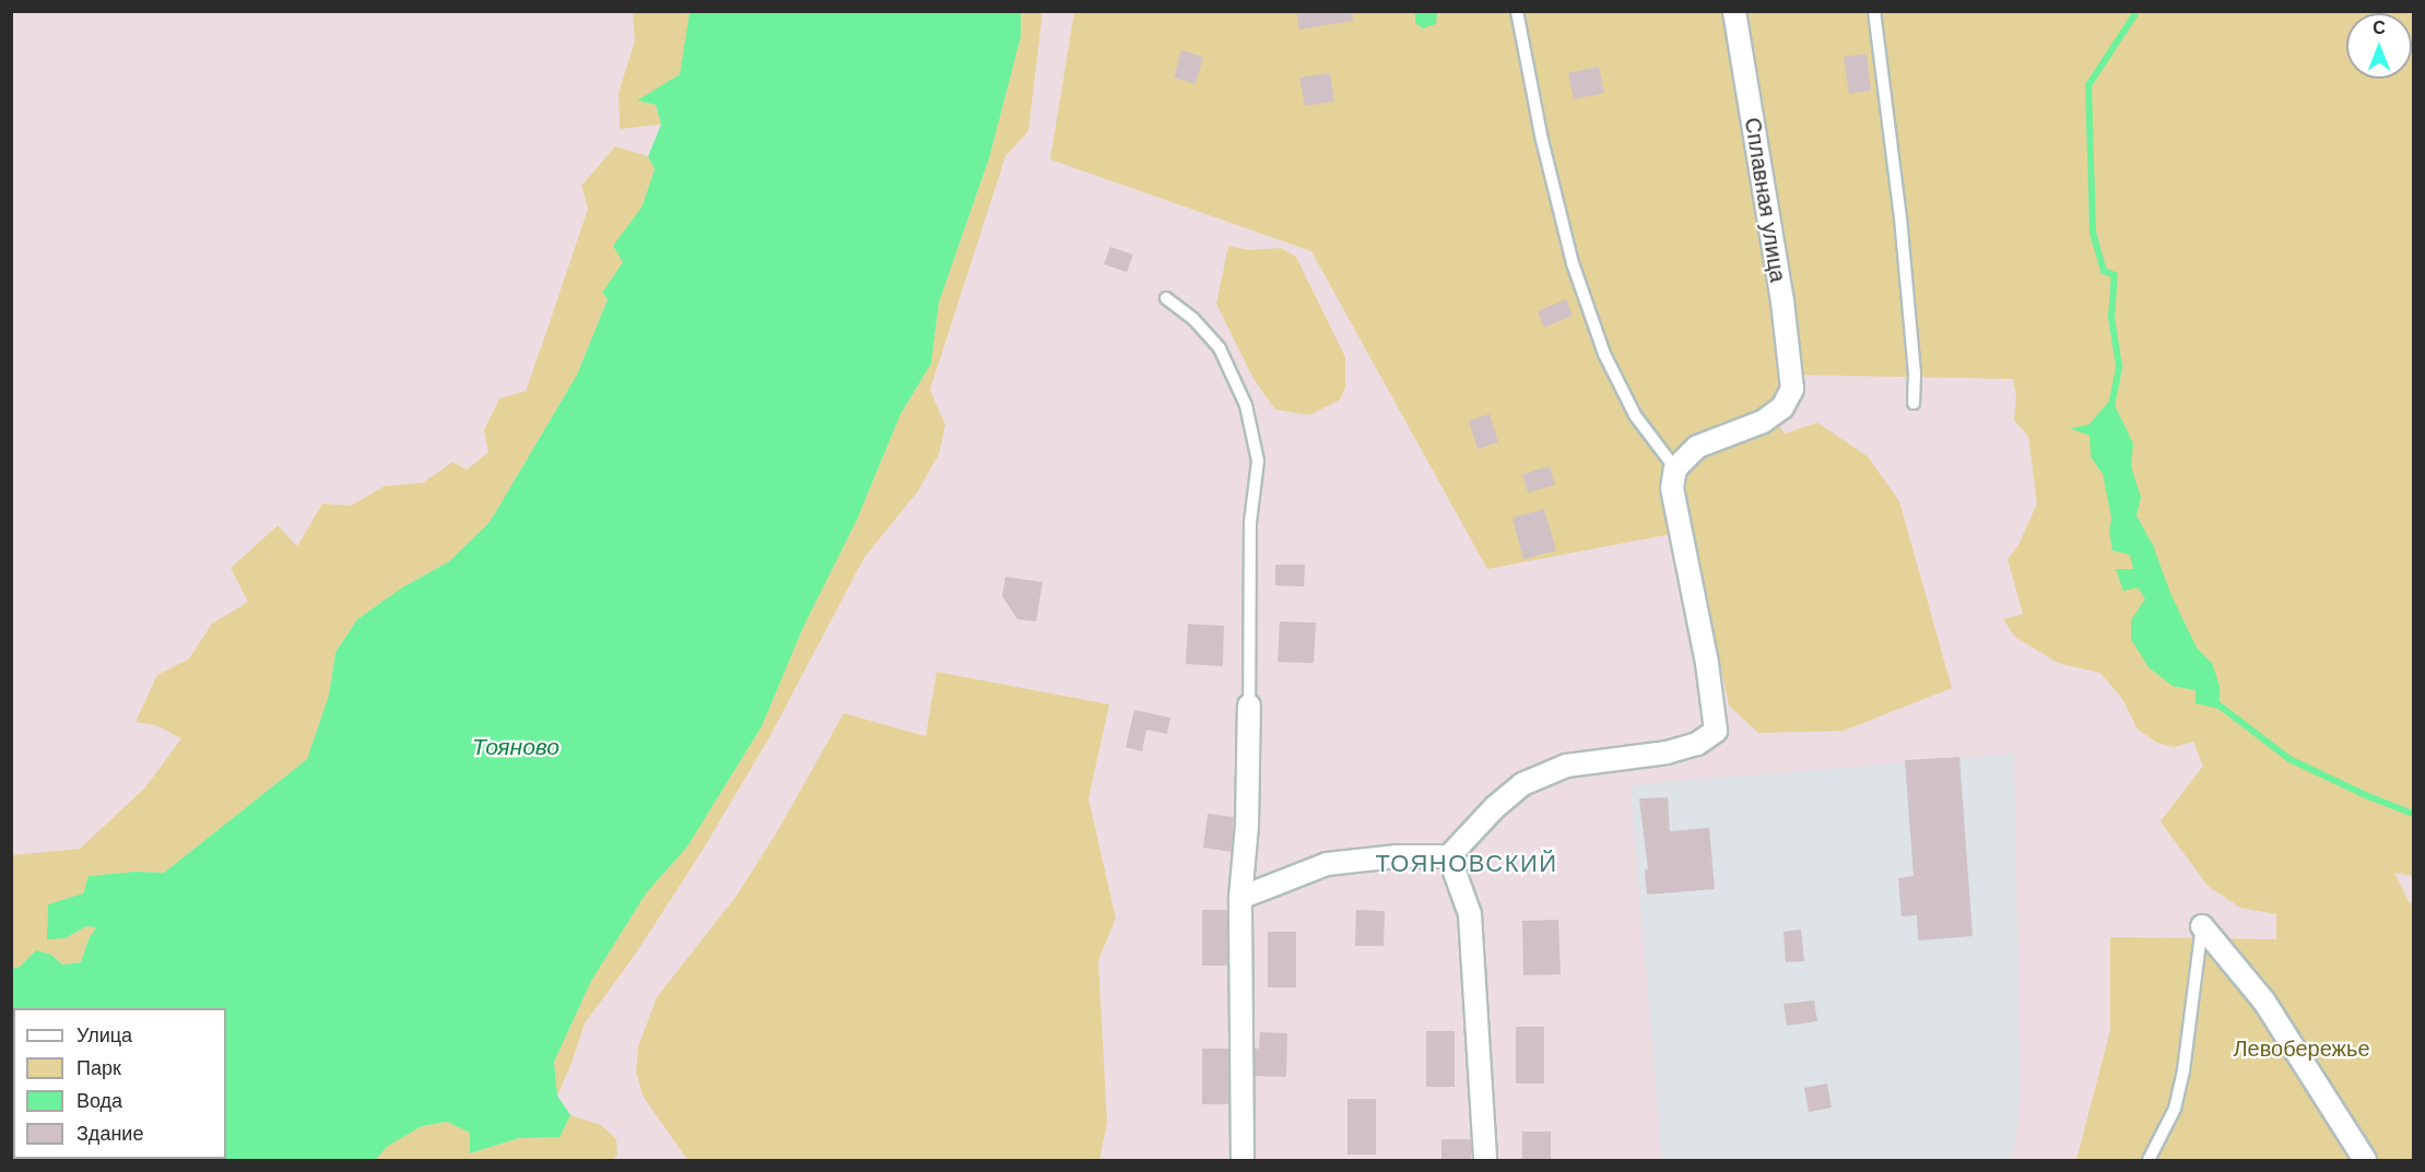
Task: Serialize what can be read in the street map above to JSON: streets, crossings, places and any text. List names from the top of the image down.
{
  "streets": {
    "street": ["Сплавная улица"]
  },
  "districts": ["ТОЯНОВСКИЙ"],
  "water": ["Тояново"],
  "parks": ["Левобережье"],
  "legend": [
    "Улица",
    "Парк",
    "Вода",
    "Здание"
  ],
  "north": "top"
}
